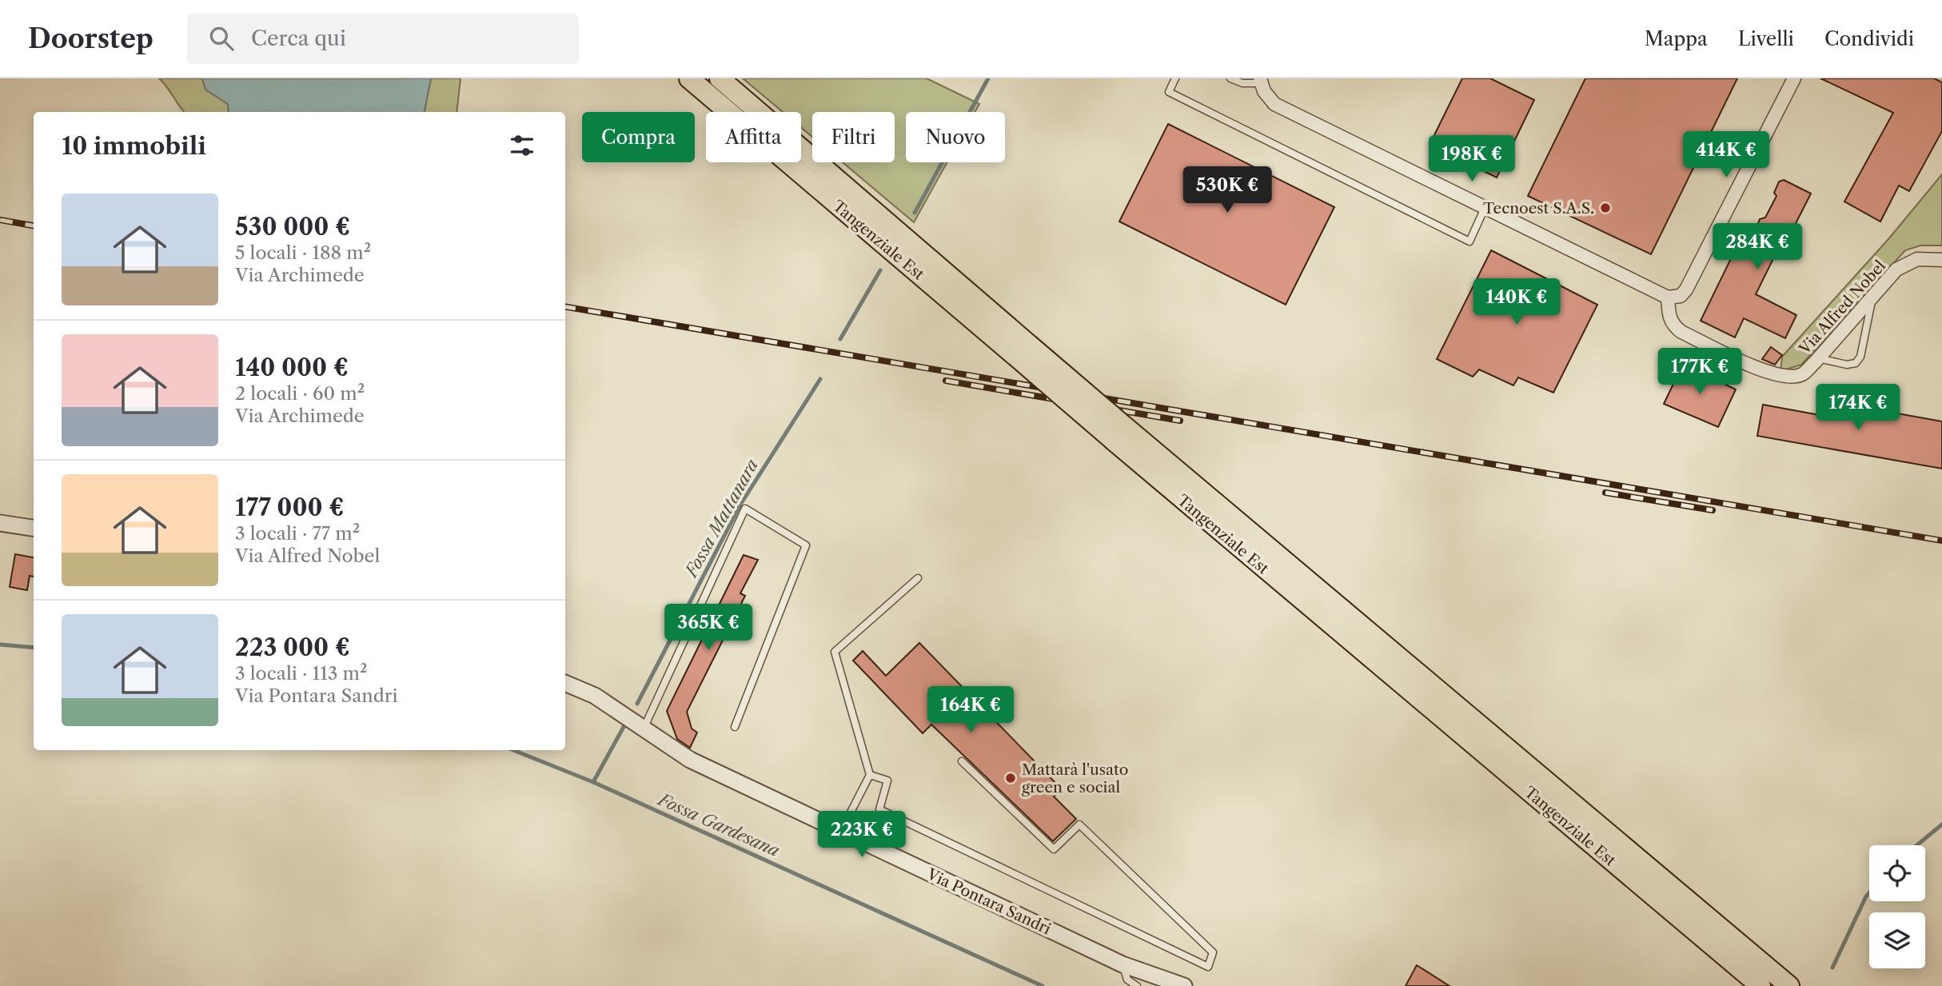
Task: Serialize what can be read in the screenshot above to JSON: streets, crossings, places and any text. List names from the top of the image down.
{
  "streets": {
    "highway": ["Tangenziale Est"],
    "street": ["Via Alfred Nobel", "Via Pontara Sandri"]
  },
  "water": ["Fossa Mattanara", "Fossa Gardesana"],
  "places": ["Tecnoest S.A.S.", "Mattarà l'usato green e social"],
  "page": {
    "header": "Doorstep",
    "search": "Cerca qui",
    "nav": ["Mappa", "Livelli", "Condividi"],
    "chip": [
      "Compra",
      "Affitta",
      "Filtri",
      "Nuovo"
    ],
    "heading": "10 immobili",
    "price": [
      "414K €",
      "198K €",
      "530K €",
      "284K €",
      "140K €",
      "177K €",
      "174K €",
      "365K €",
      "164K €",
      "223K €"
    ],
    "list": [
      {
        "name": "530 000 €",
        "note": "5 locali · 188 m² · Via Archimede"
      },
      {
        "name": "140 000 €",
        "note": "2 locali · 60 m² · Via Archimede"
      },
      {
        "name": "177 000 €",
        "note": "3 locali · 77 m² · Via Alfred Nobel"
      },
      {
        "name": "223 000 €",
        "note": "3 locali · 113 m² · Via Pontara Sandri"
      }
    ]
  }
}
